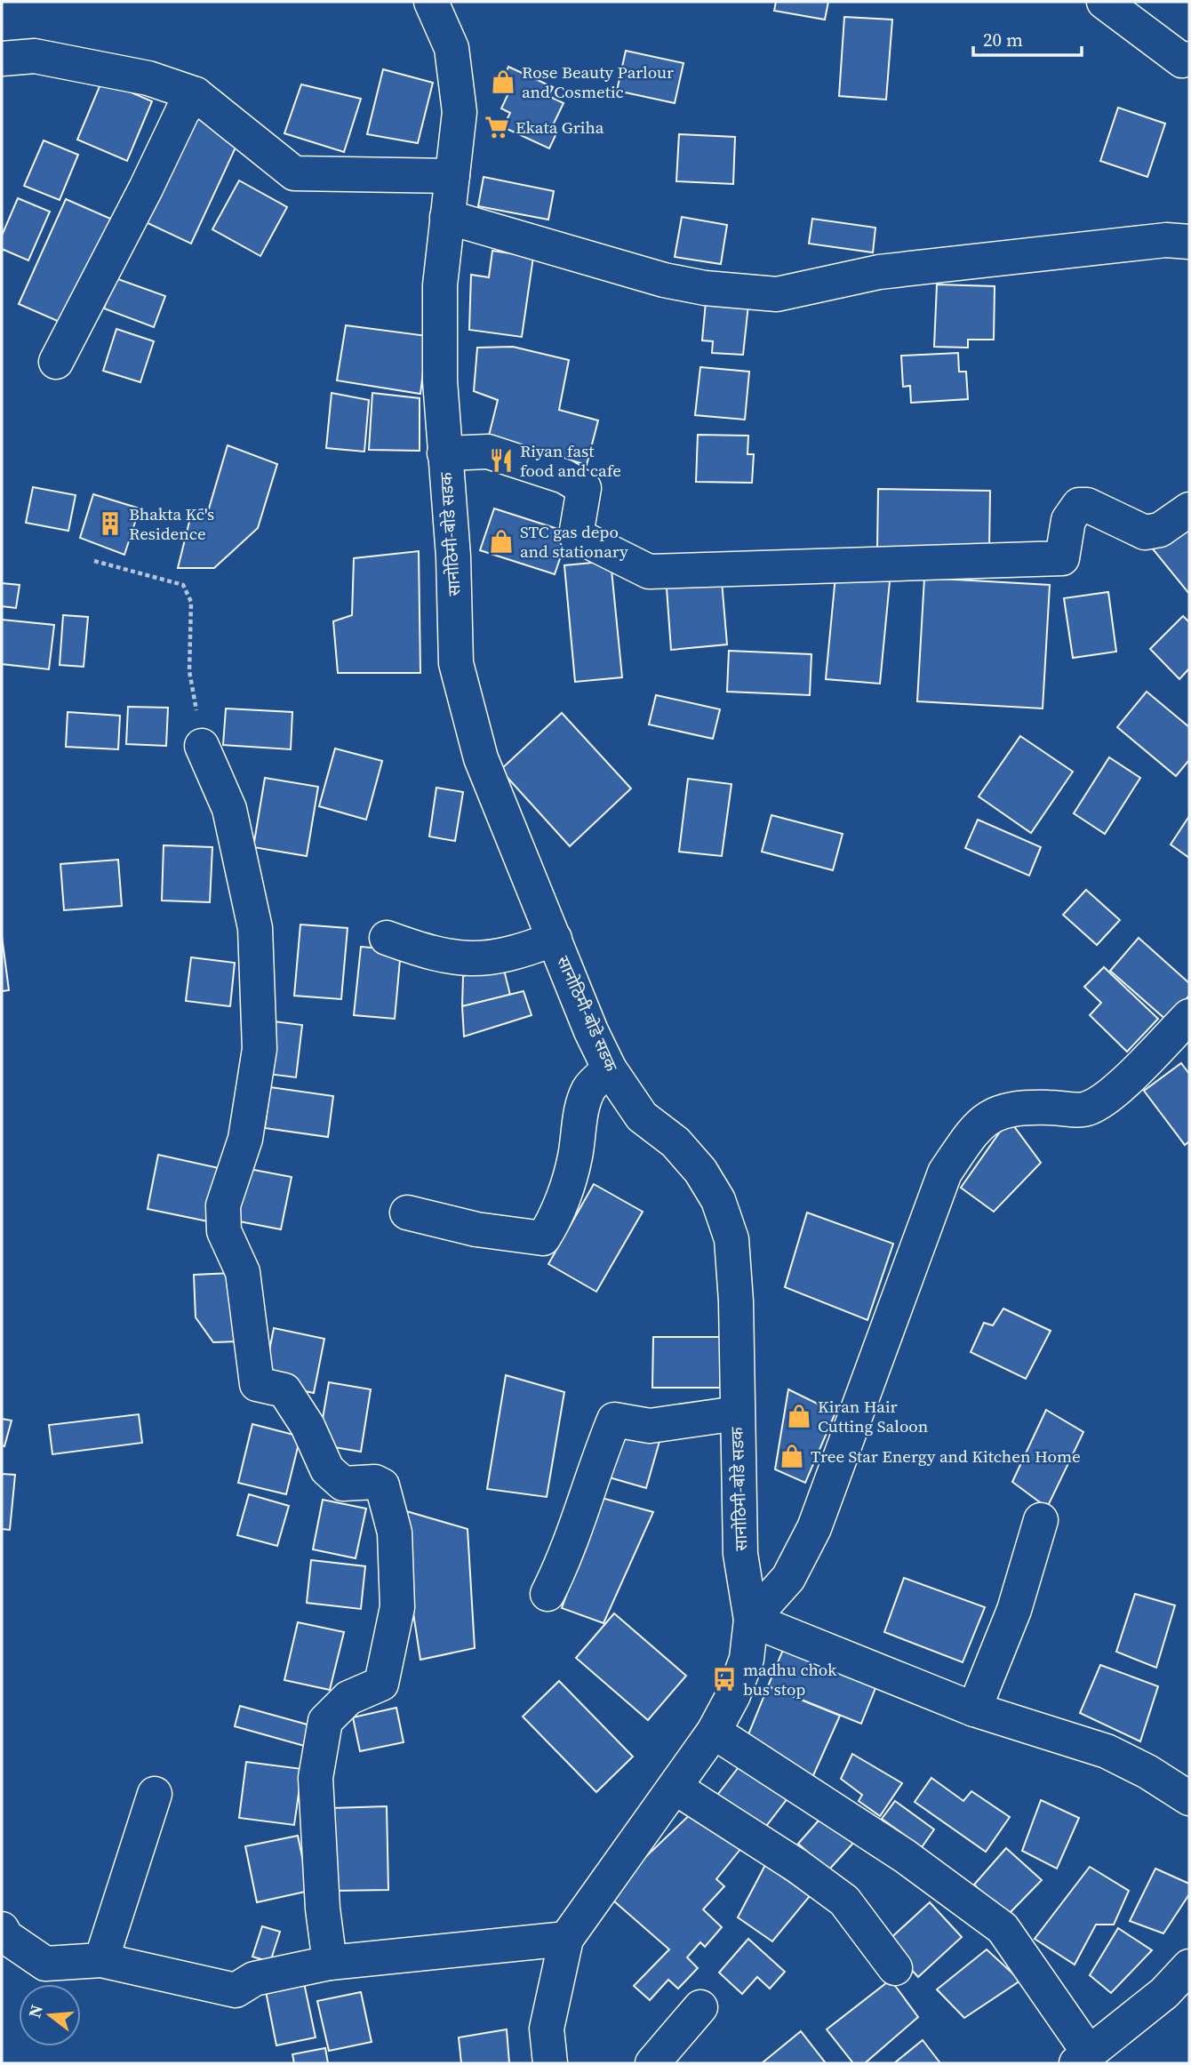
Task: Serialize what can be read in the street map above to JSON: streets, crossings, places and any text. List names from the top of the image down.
{
  "streets": {
    "street": ["सानोठिमी-बोडे सडक"]
  },
  "places": {
    "shop": [
      "Rose Beauty Parlour and Cosmetic",
      "STC gas depo and stationary",
      "Kiran Hair Cutting Saloon",
      "Tree Star Energy and Kitchen Home"
    ],
    "supermarket": ["Ekata Griha"],
    "restaurant": ["Riyan fast food and cafe"],
    "building": ["Bhakta Kc's Residence"],
    "bus stop": ["madhu chok bus stop"]
  },
  "scale_bar": "20 m",
  "north": "left"
}
